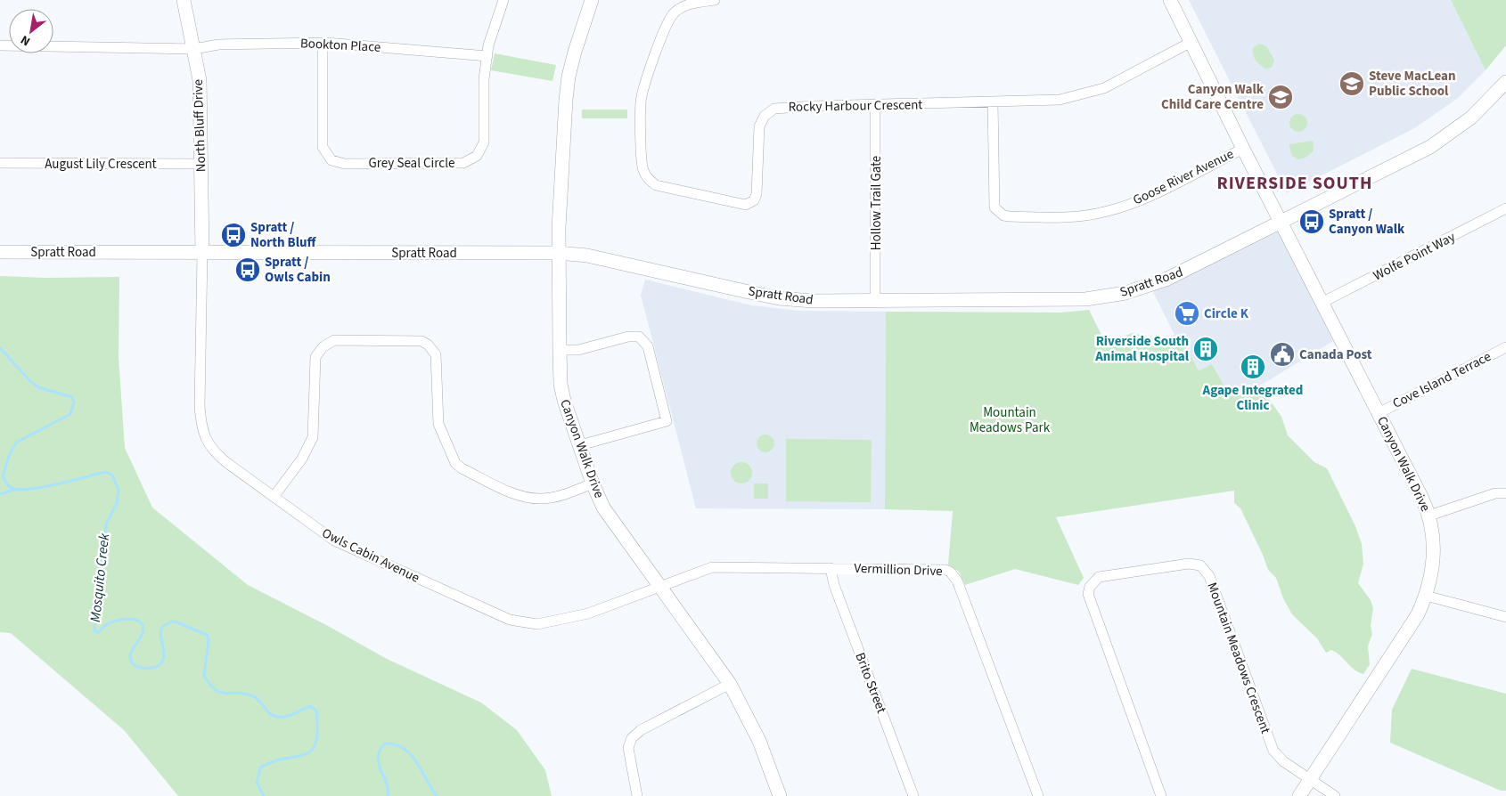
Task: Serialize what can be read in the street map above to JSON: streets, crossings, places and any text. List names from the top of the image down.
{
  "streets": {
    "street": [
      "Bookton Place",
      "Rocky Harbour Crescent",
      "North Bluff Drive",
      "Grey Seal Circle",
      "August Lily Crescent",
      "Goose River Avenue",
      "Hollow Trail Gate",
      "Spratt Road",
      "Wolfe Point Way",
      "Cove Island Terrace",
      "Canyon Walk Drive",
      "Owls Cabin Avenue",
      "Vermillion Drive",
      "Mountain Meadows Crescent",
      "Brito Street"
    ]
  },
  "crossings": [
    ["Bookton Place", "North Bluff Drive"],
    ["Bookton Place", "Grey Seal Circle"],
    ["Rocky Harbour Crescent", "Goose River Avenue"],
    ["Rocky Harbour Crescent", "Hollow Trail Gate"],
    ["Rocky Harbour Crescent", "Canyon Walk Drive"],
    ["North Bluff Drive", "August Lily Crescent"],
    ["North Bluff Drive", "Spratt Road"],
    ["North Bluff Drive", "Owls Cabin Avenue"],
    ["Goose River Avenue", "Canyon Walk Drive"],
    ["Hollow Trail Gate", "Spratt Road"],
    ["Spratt Road", "Canyon Walk Drive"],
    ["Spratt Road", "Owls Cabin Avenue"],
    ["Wolfe Point Way", "Canyon Walk Drive"],
    ["Cove Island Terrace", "Canyon Walk Drive"],
    ["Canyon Walk Drive", "Owls Cabin Avenue"],
    ["Canyon Walk Drive", "Vermillion Drive"],
    ["Canyon Walk Drive", "Mountain Meadows Crescent"],
    ["Owls Cabin Avenue", "Vermillion Drive"],
    ["Vermillion Drive", "Brito Street"]
  ],
  "districts": ["RIVERSIDE SOUTH"],
  "water": ["Mosquito Creek"],
  "parks": ["Mountain Meadows Park"],
  "places": {
    "school or university": ["Steve MacLean Public School", "Canyon Walk Child Care Centre"],
    "bus stop": ["Spratt / Canyon Walk", "Spratt / North Bluff", "Spratt / Owls Cabin"],
    "supermarket": ["Circle K"],
    "building": ["Riverside South Animal Hospital", "Agape Integrated Clinic"],
    "public building": ["Canada Post"]
  },
  "north": "bottom left"
}
